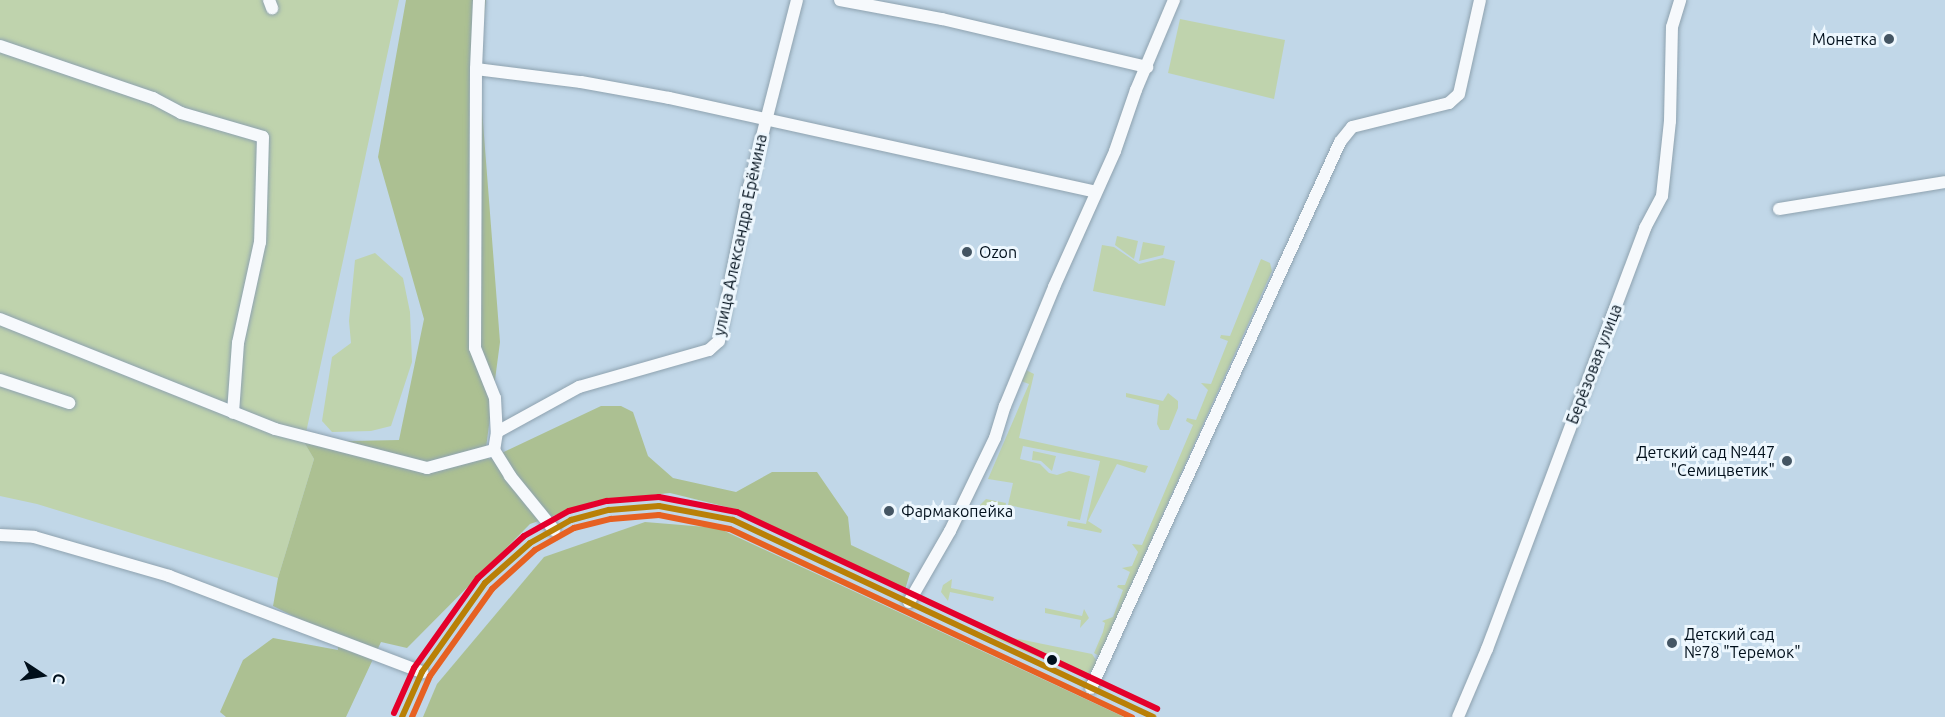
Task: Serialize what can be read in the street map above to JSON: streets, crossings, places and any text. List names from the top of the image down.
{
  "streets": {
    "street": ["улица Александра Ерёмина", "Берёзовая улица"]
  },
  "places": [
    "Монетка",
    "Ozon",
    "Детский сад №447 \"Семицветик\"",
    "Фармакопейка",
    "Детский сад №78 \"Теремок\""
  ],
  "north": "right"
}
